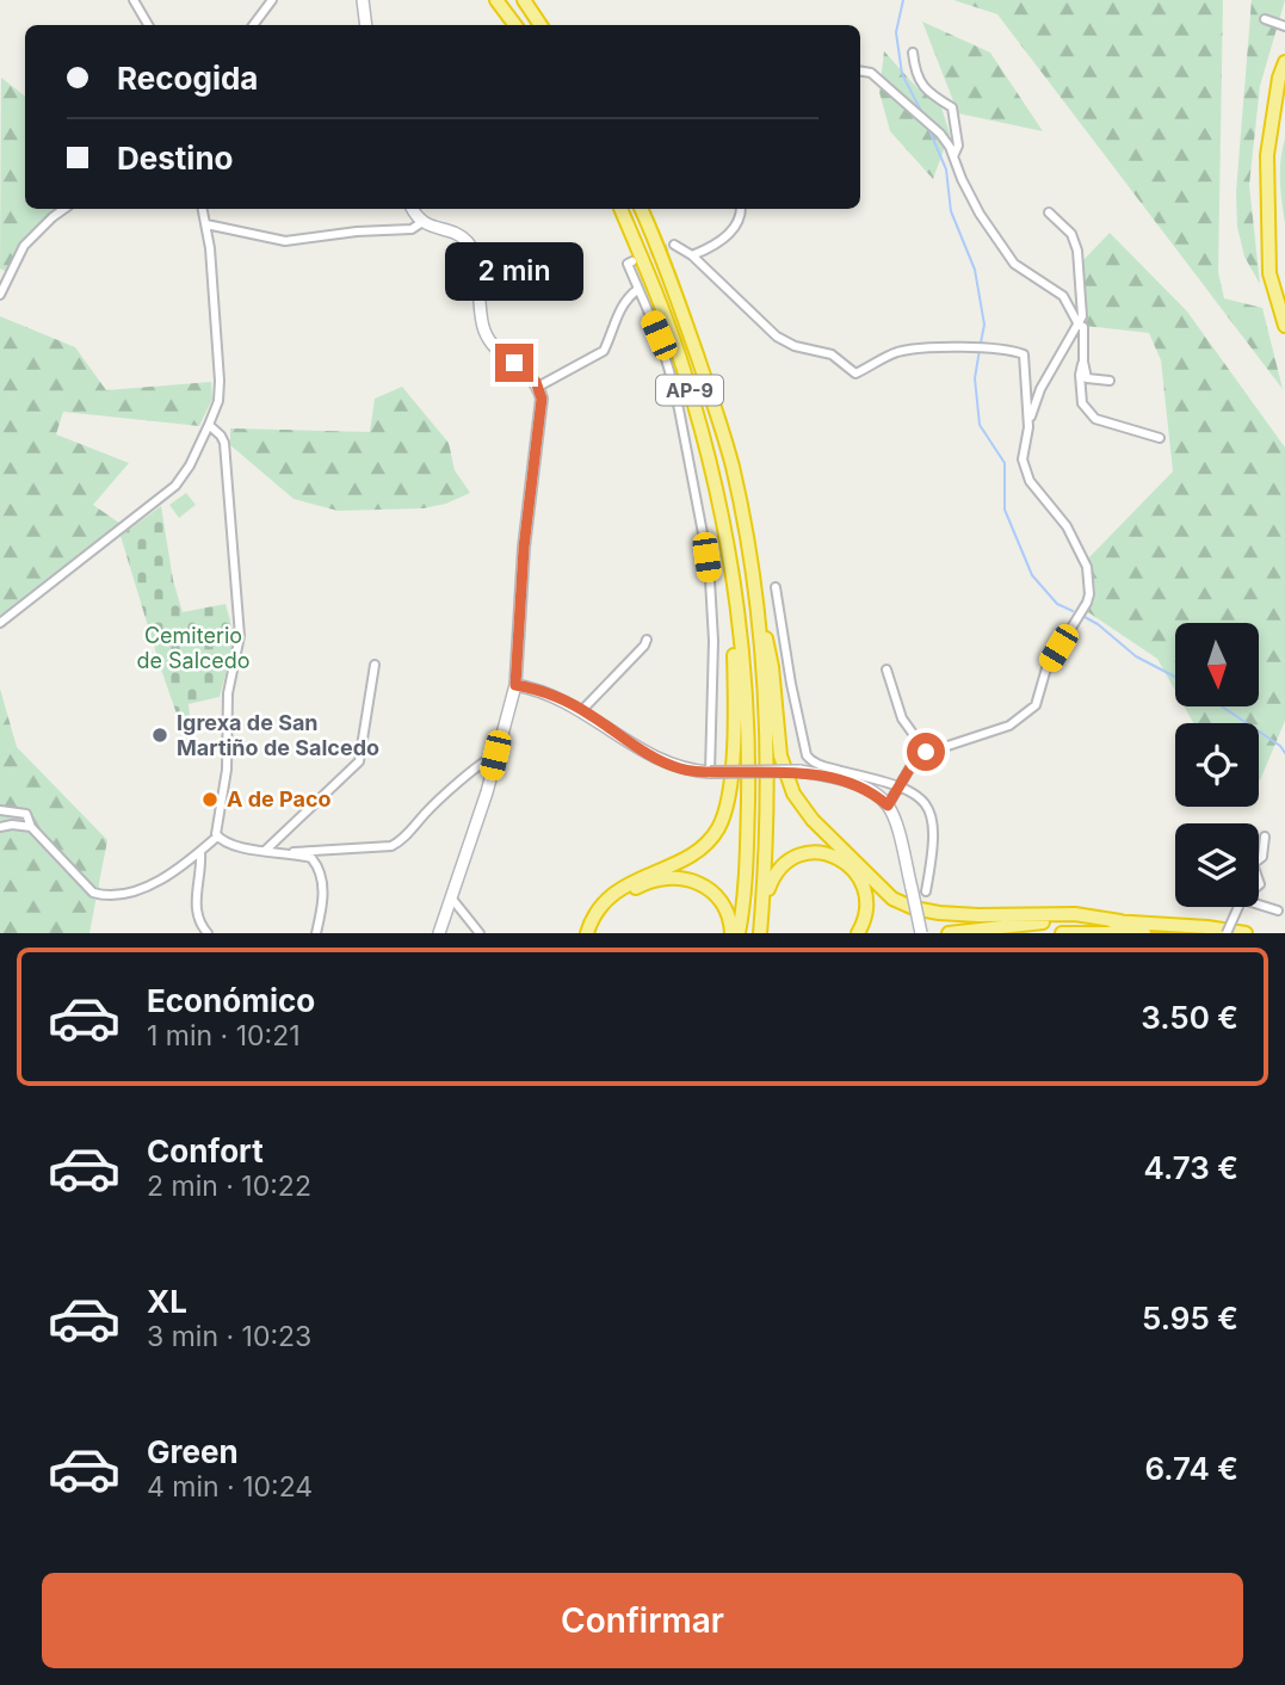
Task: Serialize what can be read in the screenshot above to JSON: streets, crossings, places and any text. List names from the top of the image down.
{
  "streets": {
    "highway": ["AP-9"]
  },
  "parks": ["Cemiterio de Salcedo"],
  "places": ["Igrexa de San Martiño de Salcedo", "A de Paco"],
  "north": "bottom",
  "page": {
    "banner": ["Recogida", "Destino"],
    "bubble": "2 min",
    "list": [
      {
        "name": "Económico",
        "note": "1 min · 10:21",
        "value": "3.50 €"
      },
      {
        "name": "Confort",
        "note": "2 min · 10:22",
        "value": "4.73 €"
      },
      {
        "name": "XL",
        "note": "3 min · 10:23",
        "value": "5.95 €"
      },
      {
        "name": "Green",
        "note": "4 min · 10:24",
        "value": "6.74 €"
      }
    ],
    "buttons": "Confirmar"
  }
}
